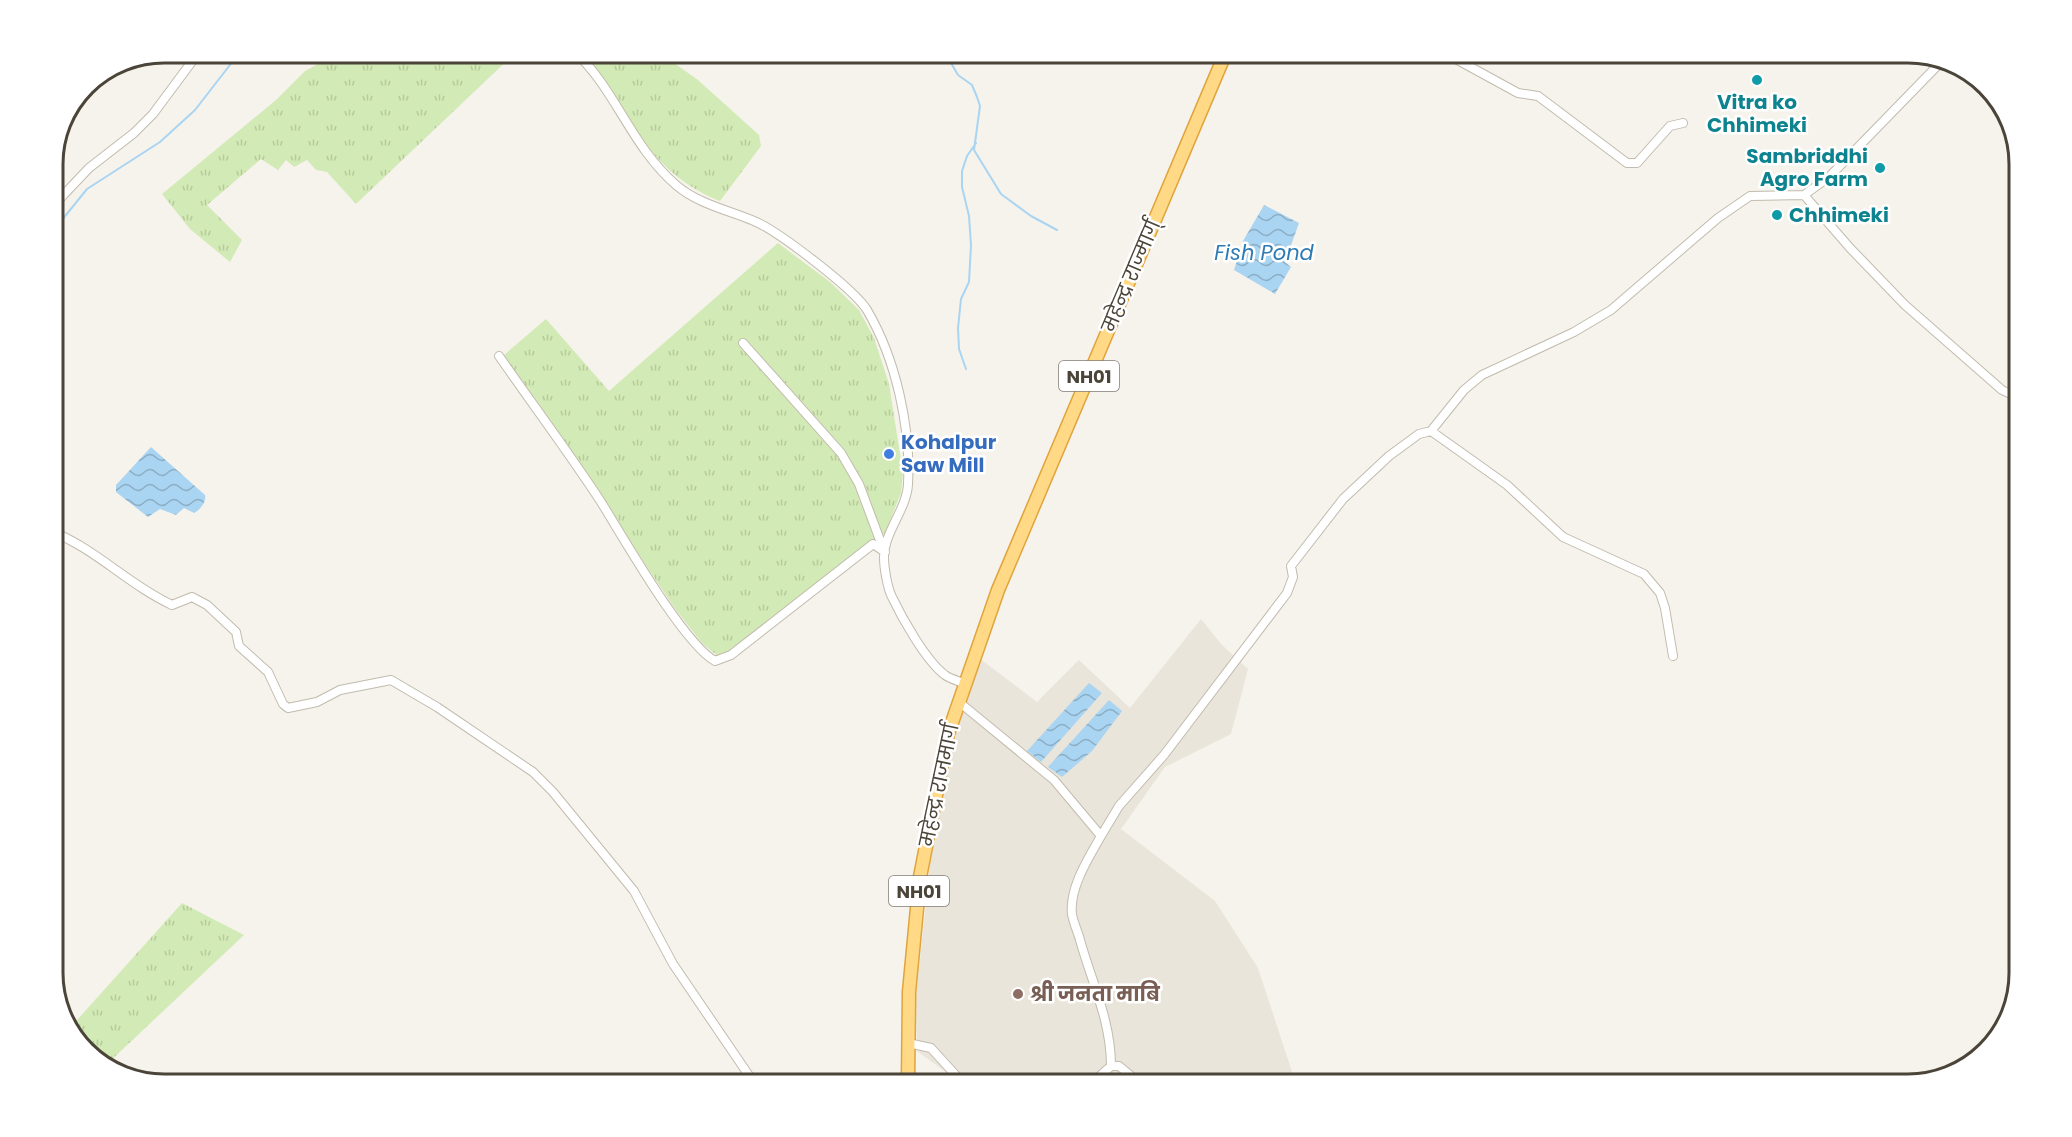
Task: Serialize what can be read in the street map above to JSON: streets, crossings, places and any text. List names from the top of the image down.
{
  "streets": {
    "highway": ["महेन्द्र राज्मार्ग्", "NH01", "महेन्द्र राजमार्ग"]
  },
  "crossings": [
    ["महेन्द्र राज्मार्ग्", "महेन्द्र राजमार्ग"]
  ],
  "water": ["Fish Pond"],
  "places": [
    "Vitra ko Chhimeki",
    "Sambriddhi Agro Farm",
    "Chhimeki",
    "Kohalpur Saw Mill",
    "श्री जनता माबि"
  ]
}
